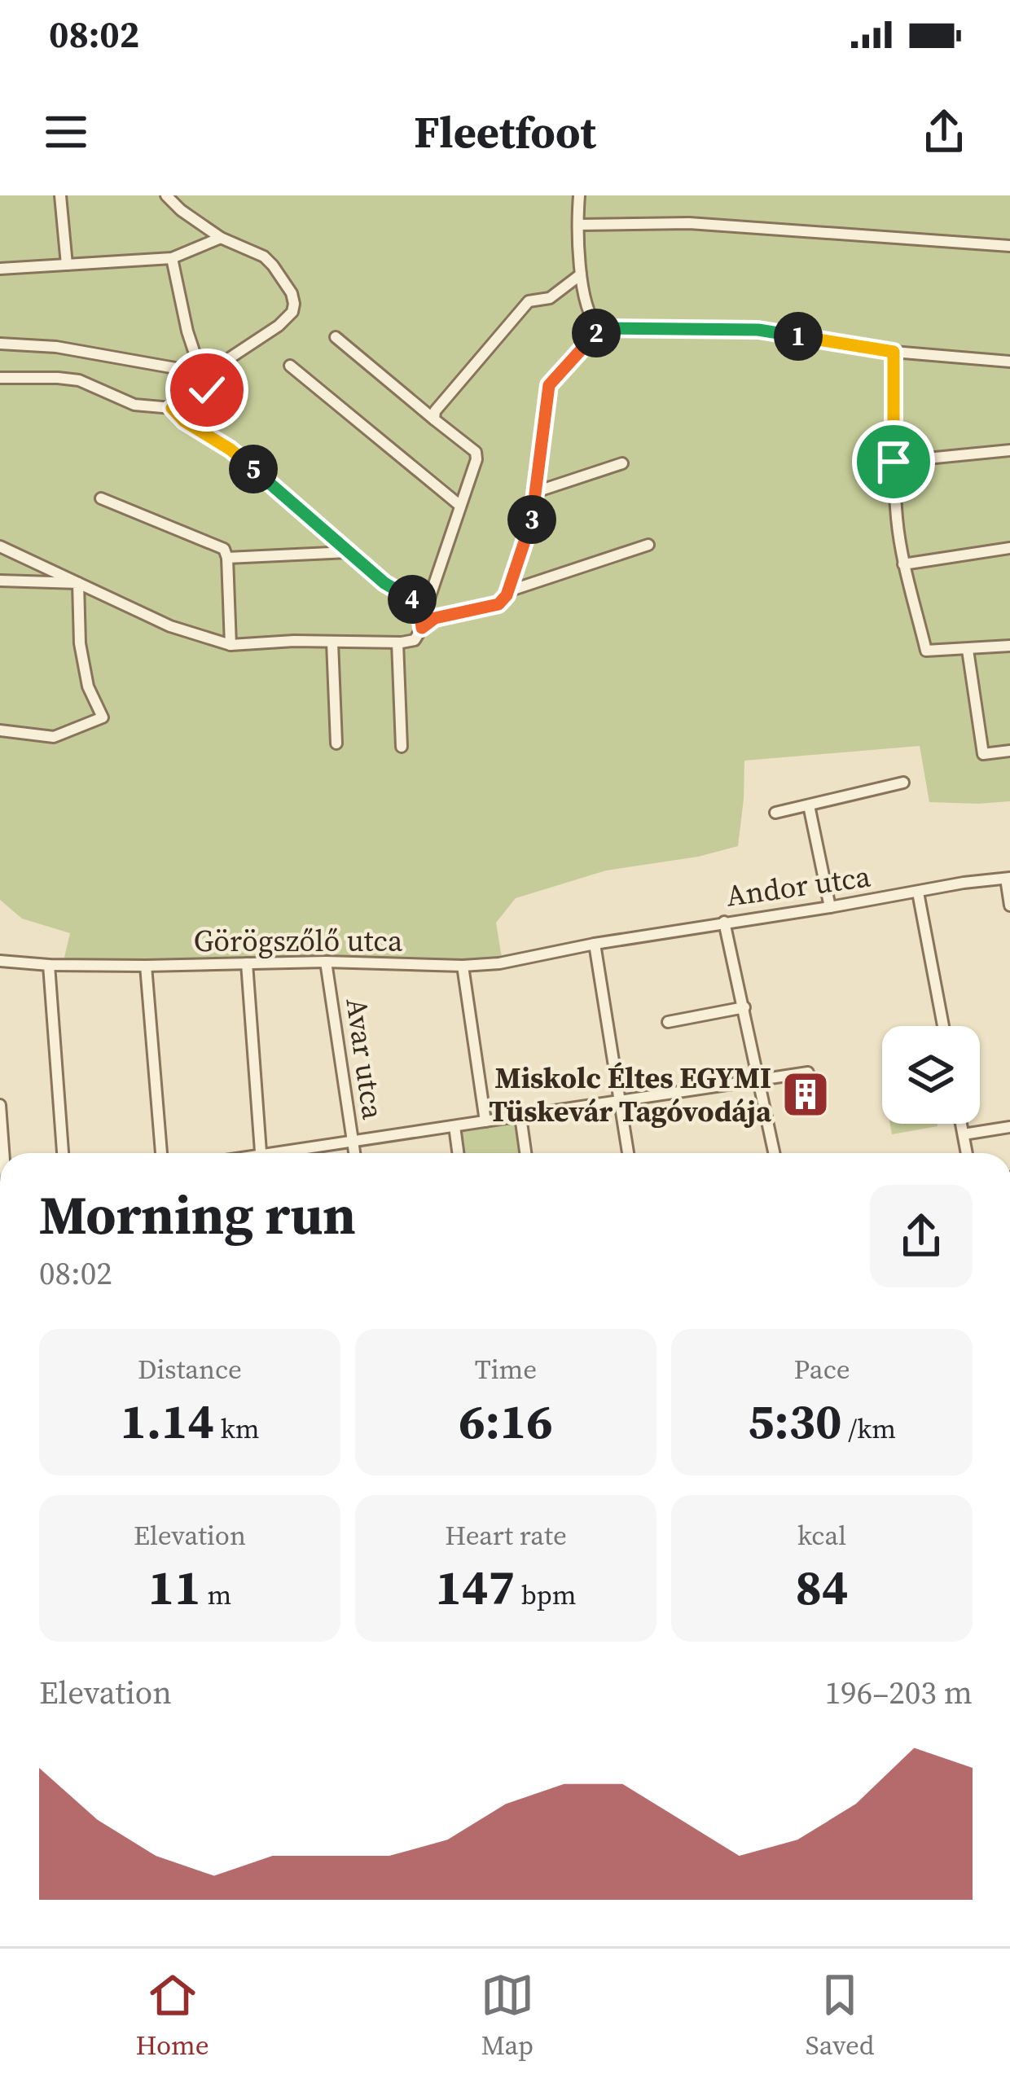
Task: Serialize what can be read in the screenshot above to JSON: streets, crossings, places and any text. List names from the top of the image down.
{
  "streets": {
    "street": ["Andor utca", "Görögszőlő utca", "Avar utca"]
  },
  "crossings": [
    ["Andor utca", "Görögszőlő utca"],
    ["Görögszőlő utca", "Avar utca"]
  ],
  "places": {
    "building": ["Miskolc Éltes EGYMI Tüskevár Tagóvodája"]
  },
  "page": {
    "status": "08:02",
    "header": "Fleetfoot",
    "pins": [
      "2",
      "1",
      "5",
      "3",
      "4"
    ],
    "heading": ["Morning run", "08:02"],
    "stats": [
      ["Distance", "1.14 km"],
      ["Time", "6:16"],
      ["Pace", "5:30 /km"],
      ["Elevation", "11 m"],
      ["Heart rate", "147 bpm"],
      ["kcal", "84"]
    ],
    "chart": ["Elevation", "196–203 m"],
    "tabs": ["Home", "Map", "Saved"]
  }
}
